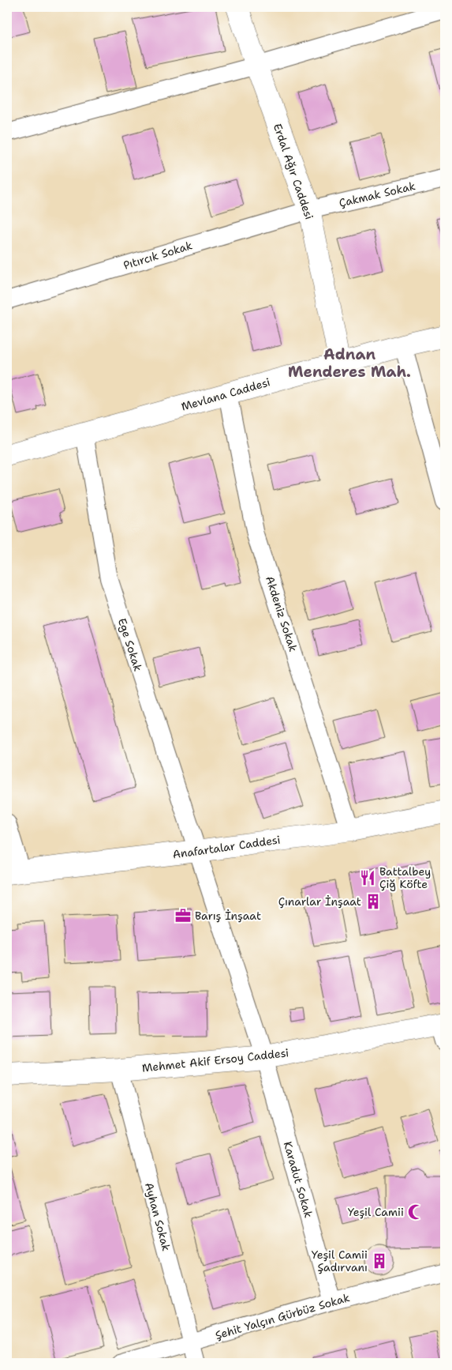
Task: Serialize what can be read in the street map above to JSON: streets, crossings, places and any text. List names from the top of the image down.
{
  "streets": {
    "street": [
      "Erdal Ağır Caddesi",
      "Çakmak Sokak",
      "Pıtırcık Sokak",
      "Mevlana Caddesi",
      "Akdeniz Sokak",
      "Ege Sokak",
      "Anafartalar Caddesi",
      "Mehmet Akif Ersoy Caddesi",
      "Karadut Sokak",
      "Ayhan Sokak",
      "Şehit Yalçın Gürbüz Sokak"
    ]
  },
  "crossings": [
    ["Erdal Ağır Caddesi", "Çakmak Sokak"],
    ["Erdal Ağır Caddesi", "Pıtırcık Sokak"],
    ["Erdal Ağır Caddesi", "Mevlana Caddesi"],
    ["Çakmak Sokak", "Pıtırcık Sokak"],
    ["Mevlana Caddesi", "Akdeniz Sokak"],
    ["Mevlana Caddesi", "Ege Sokak"],
    ["Akdeniz Sokak", "Anafartalar Caddesi"],
    ["Ege Sokak", "Anafartalar Caddesi"],
    ["Ege Sokak", "Mehmet Akif Ersoy Caddesi"],
    ["Ege Sokak", "Karadut Sokak"],
    ["Mehmet Akif Ersoy Caddesi", "Karadut Sokak"],
    ["Mehmet Akif Ersoy Caddesi", "Ayhan Sokak"],
    ["Karadut Sokak", "Şehit Yalçın Gürbüz Sokak"],
    ["Ayhan Sokak", "Şehit Yalçın Gürbüz Sokak"]
  ],
  "districts": ["Adnan Menderes Mah."],
  "places": {
    "restaurant": ["Battalbey Çiğ Köfte"],
    "building": ["Çınarlar İnşaat", "Yeşil Camii Şadırvanı"],
    "office": ["Barış İnşaat"],
    "mosque": ["Yeşil Camii"]
  }
}
